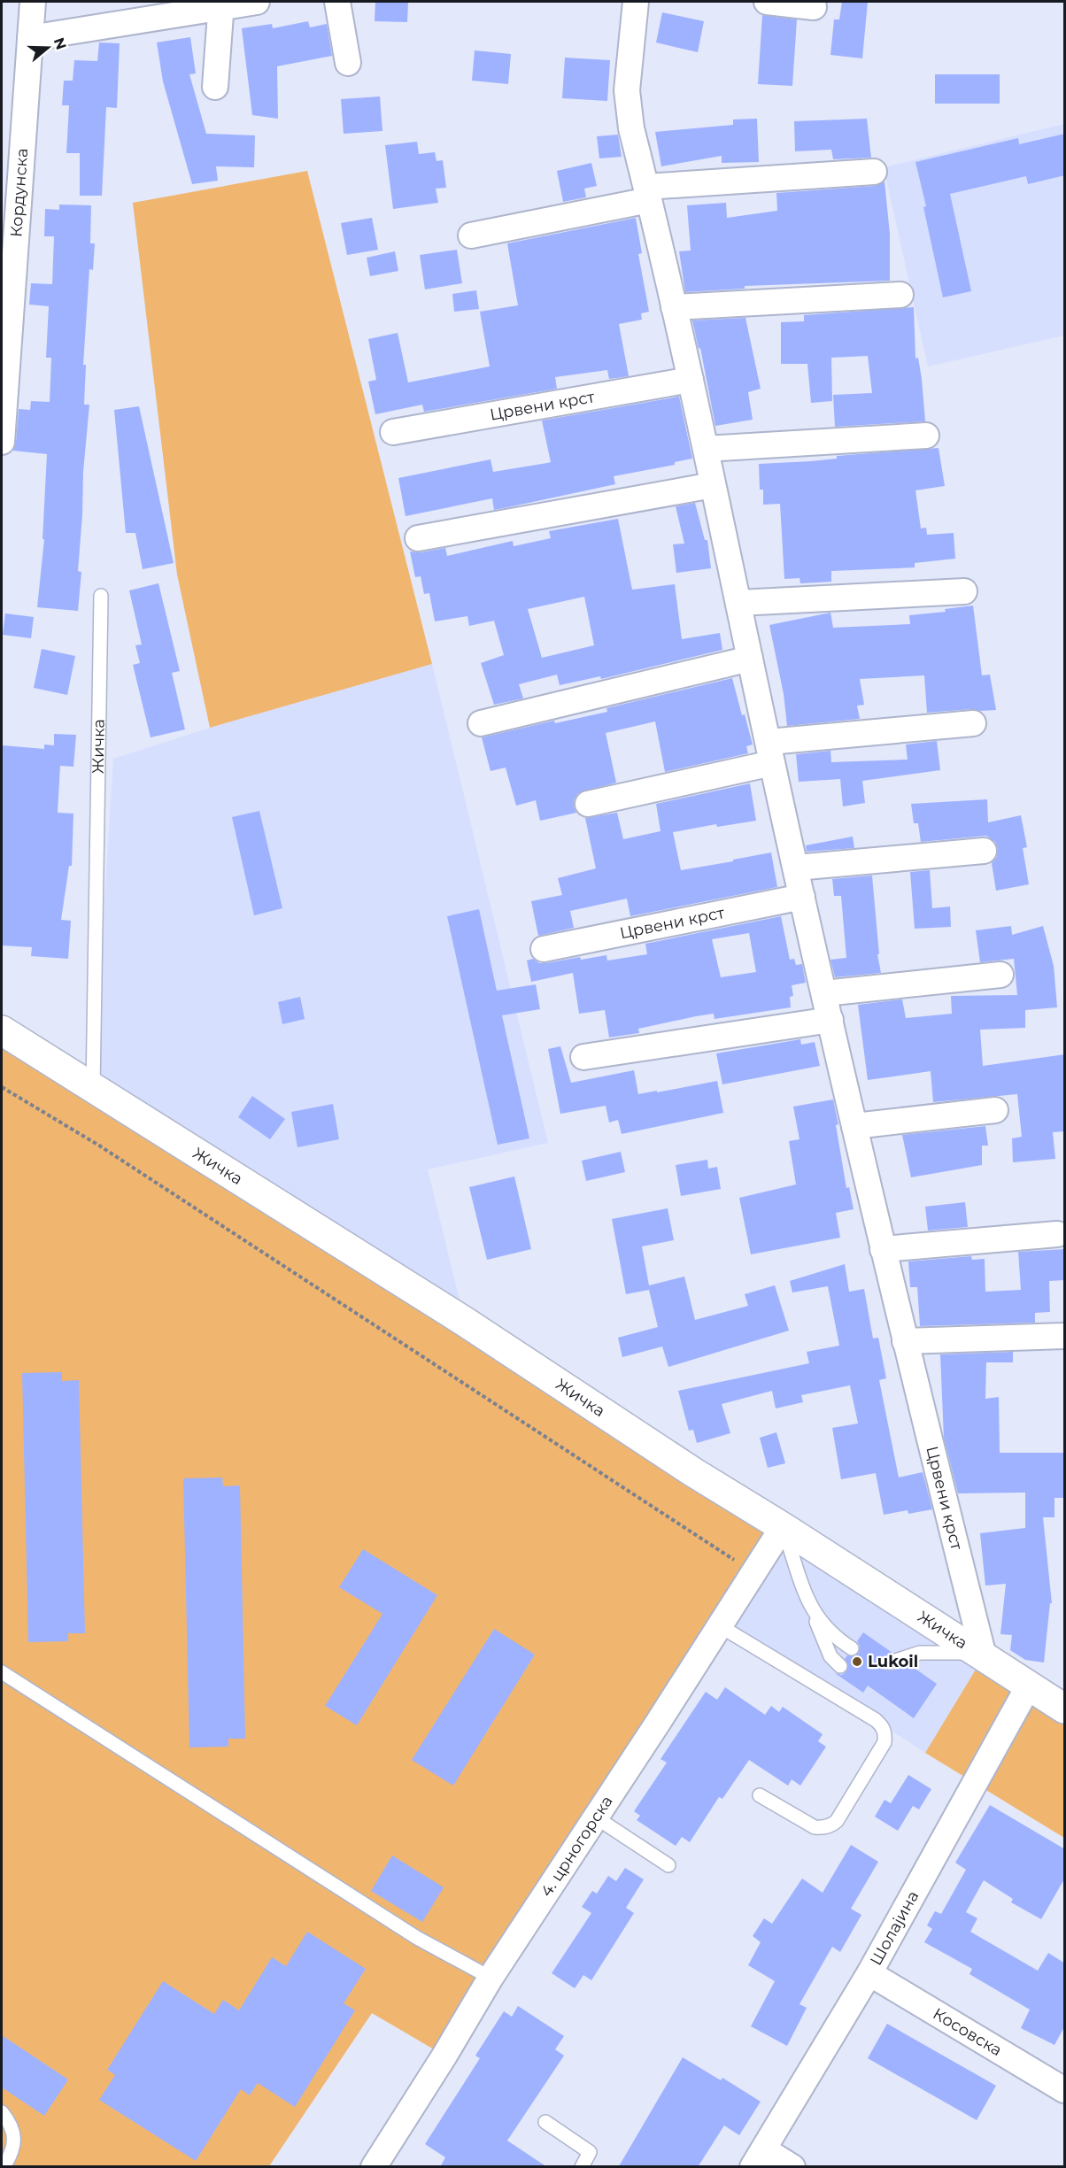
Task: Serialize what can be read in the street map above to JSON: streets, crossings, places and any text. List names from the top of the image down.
{
  "streets": {
    "main road": ["Жичка"],
    "street": [
      "Кордунска",
      "Црвени крст",
      "4. црногорска",
      "Шолајина",
      "Косовска"
    ]
  },
  "crossings": [
    ["Црвени крст", "Жичка"],
    ["Жичка", "4. црногорска"],
    ["Жичка", "Шолајина"],
    ["Шолајина", "Косовска"]
  ],
  "places": ["Lukoil"],
  "north": "right"
}
